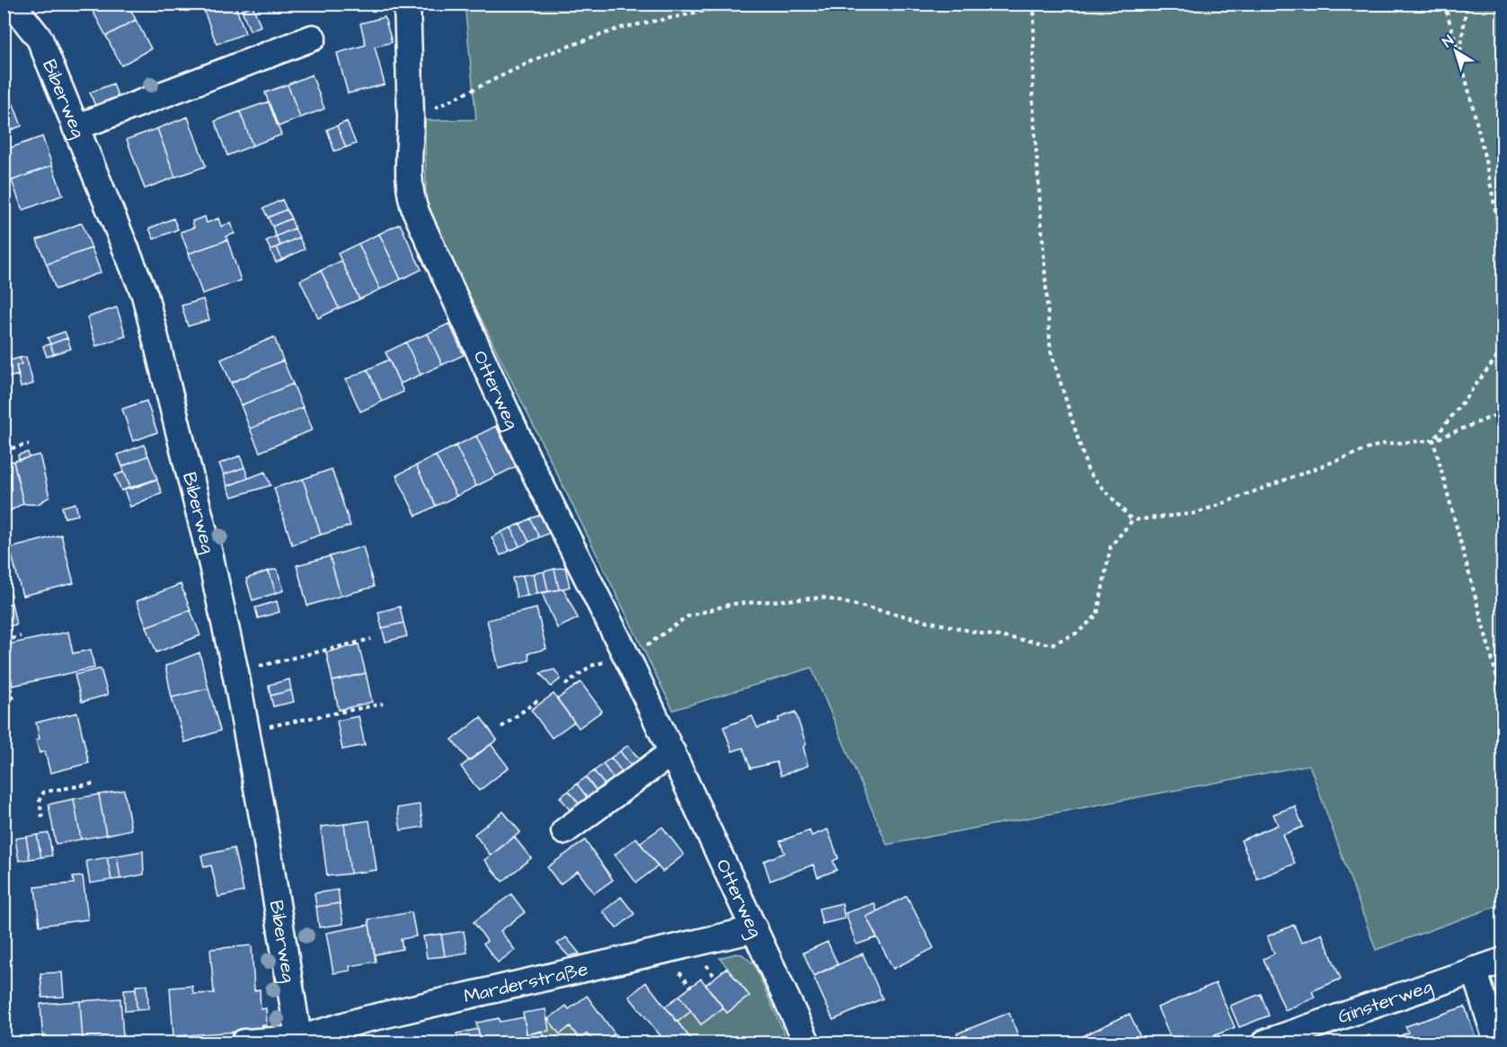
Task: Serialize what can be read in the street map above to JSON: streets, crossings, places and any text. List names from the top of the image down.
{
  "streets": {
    "street": [
      "Biberweg",
      "Otterweg",
      "Marderstraße",
      "Ginsterweg"
    ]
  },
  "crossings": [
    ["Biberweg", "Marderstraße"],
    ["Otterweg", "Marderstraße"]
  ],
  "north": "top left"
}
